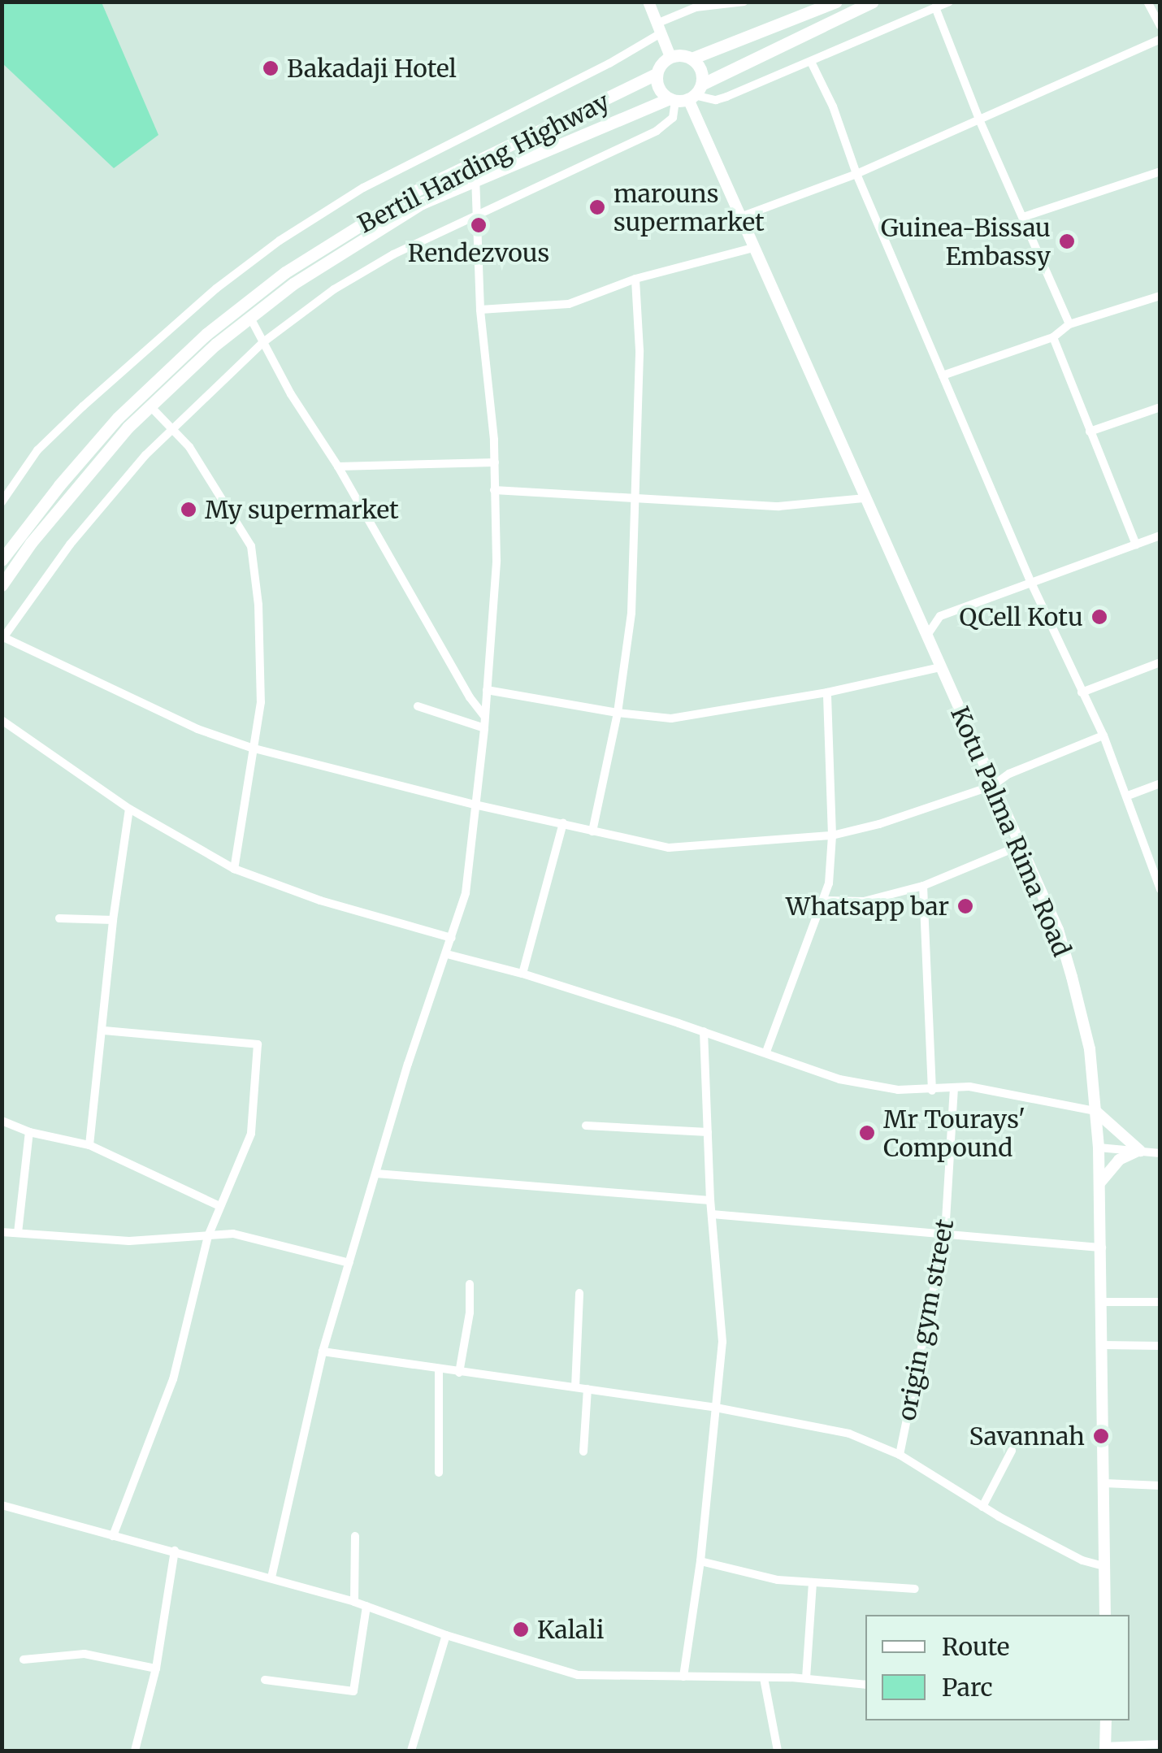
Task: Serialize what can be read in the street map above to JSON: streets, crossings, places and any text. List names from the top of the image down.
{
  "streets": {
    "main road": ["Bertil Harding Highway"],
    "street": ["Kotu Palma Rima Road", "origin gym street"]
  },
  "crossings": [
    ["Bertil Harding Highway", "Kotu Palma Rima Road"]
  ],
  "places": [
    "Bakadaji Hotel",
    "marouns supermarket",
    "Rendezvous",
    "Guinea-Bissau Embassy",
    "My supermarket",
    "QCell Kotu",
    "Whatsapp bar",
    "Mr Tourays' Compound",
    "Savannah",
    "Kalali"
  ],
  "legend": ["Route", "Parc"]
}
